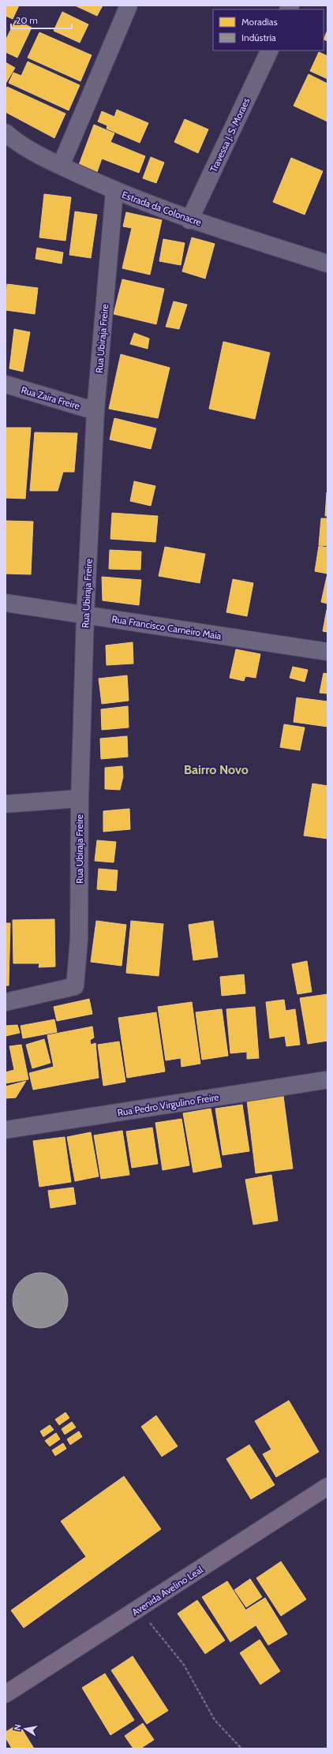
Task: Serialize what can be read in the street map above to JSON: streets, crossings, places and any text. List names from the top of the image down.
{
  "streets": {
    "main road": ["Avenida Avelino Leal"],
    "street": [
      "Travessa J. S. Moraes",
      "Estrada da Colonacre",
      "Rua Ubiraja Freire",
      "Rua Zaira Freire",
      "Rua Francisco Carneiro Maia",
      "Rua Pedro Virgulino Freire"
    ]
  },
  "crossings": [
    ["Travessa J. S. Moraes", "Estrada da Colonacre"],
    ["Estrada da Colonacre", "Rua Ubiraja Freire"],
    ["Rua Ubiraja Freire", "Rua Zaira Freire"],
    ["Rua Ubiraja Freire", "Rua Francisco Carneiro Maia"]
  ],
  "districts": ["Bairro Novo"],
  "legend": ["Moradias", "Indústria"],
  "scale_bar": "20 m",
  "north": "left"
}
